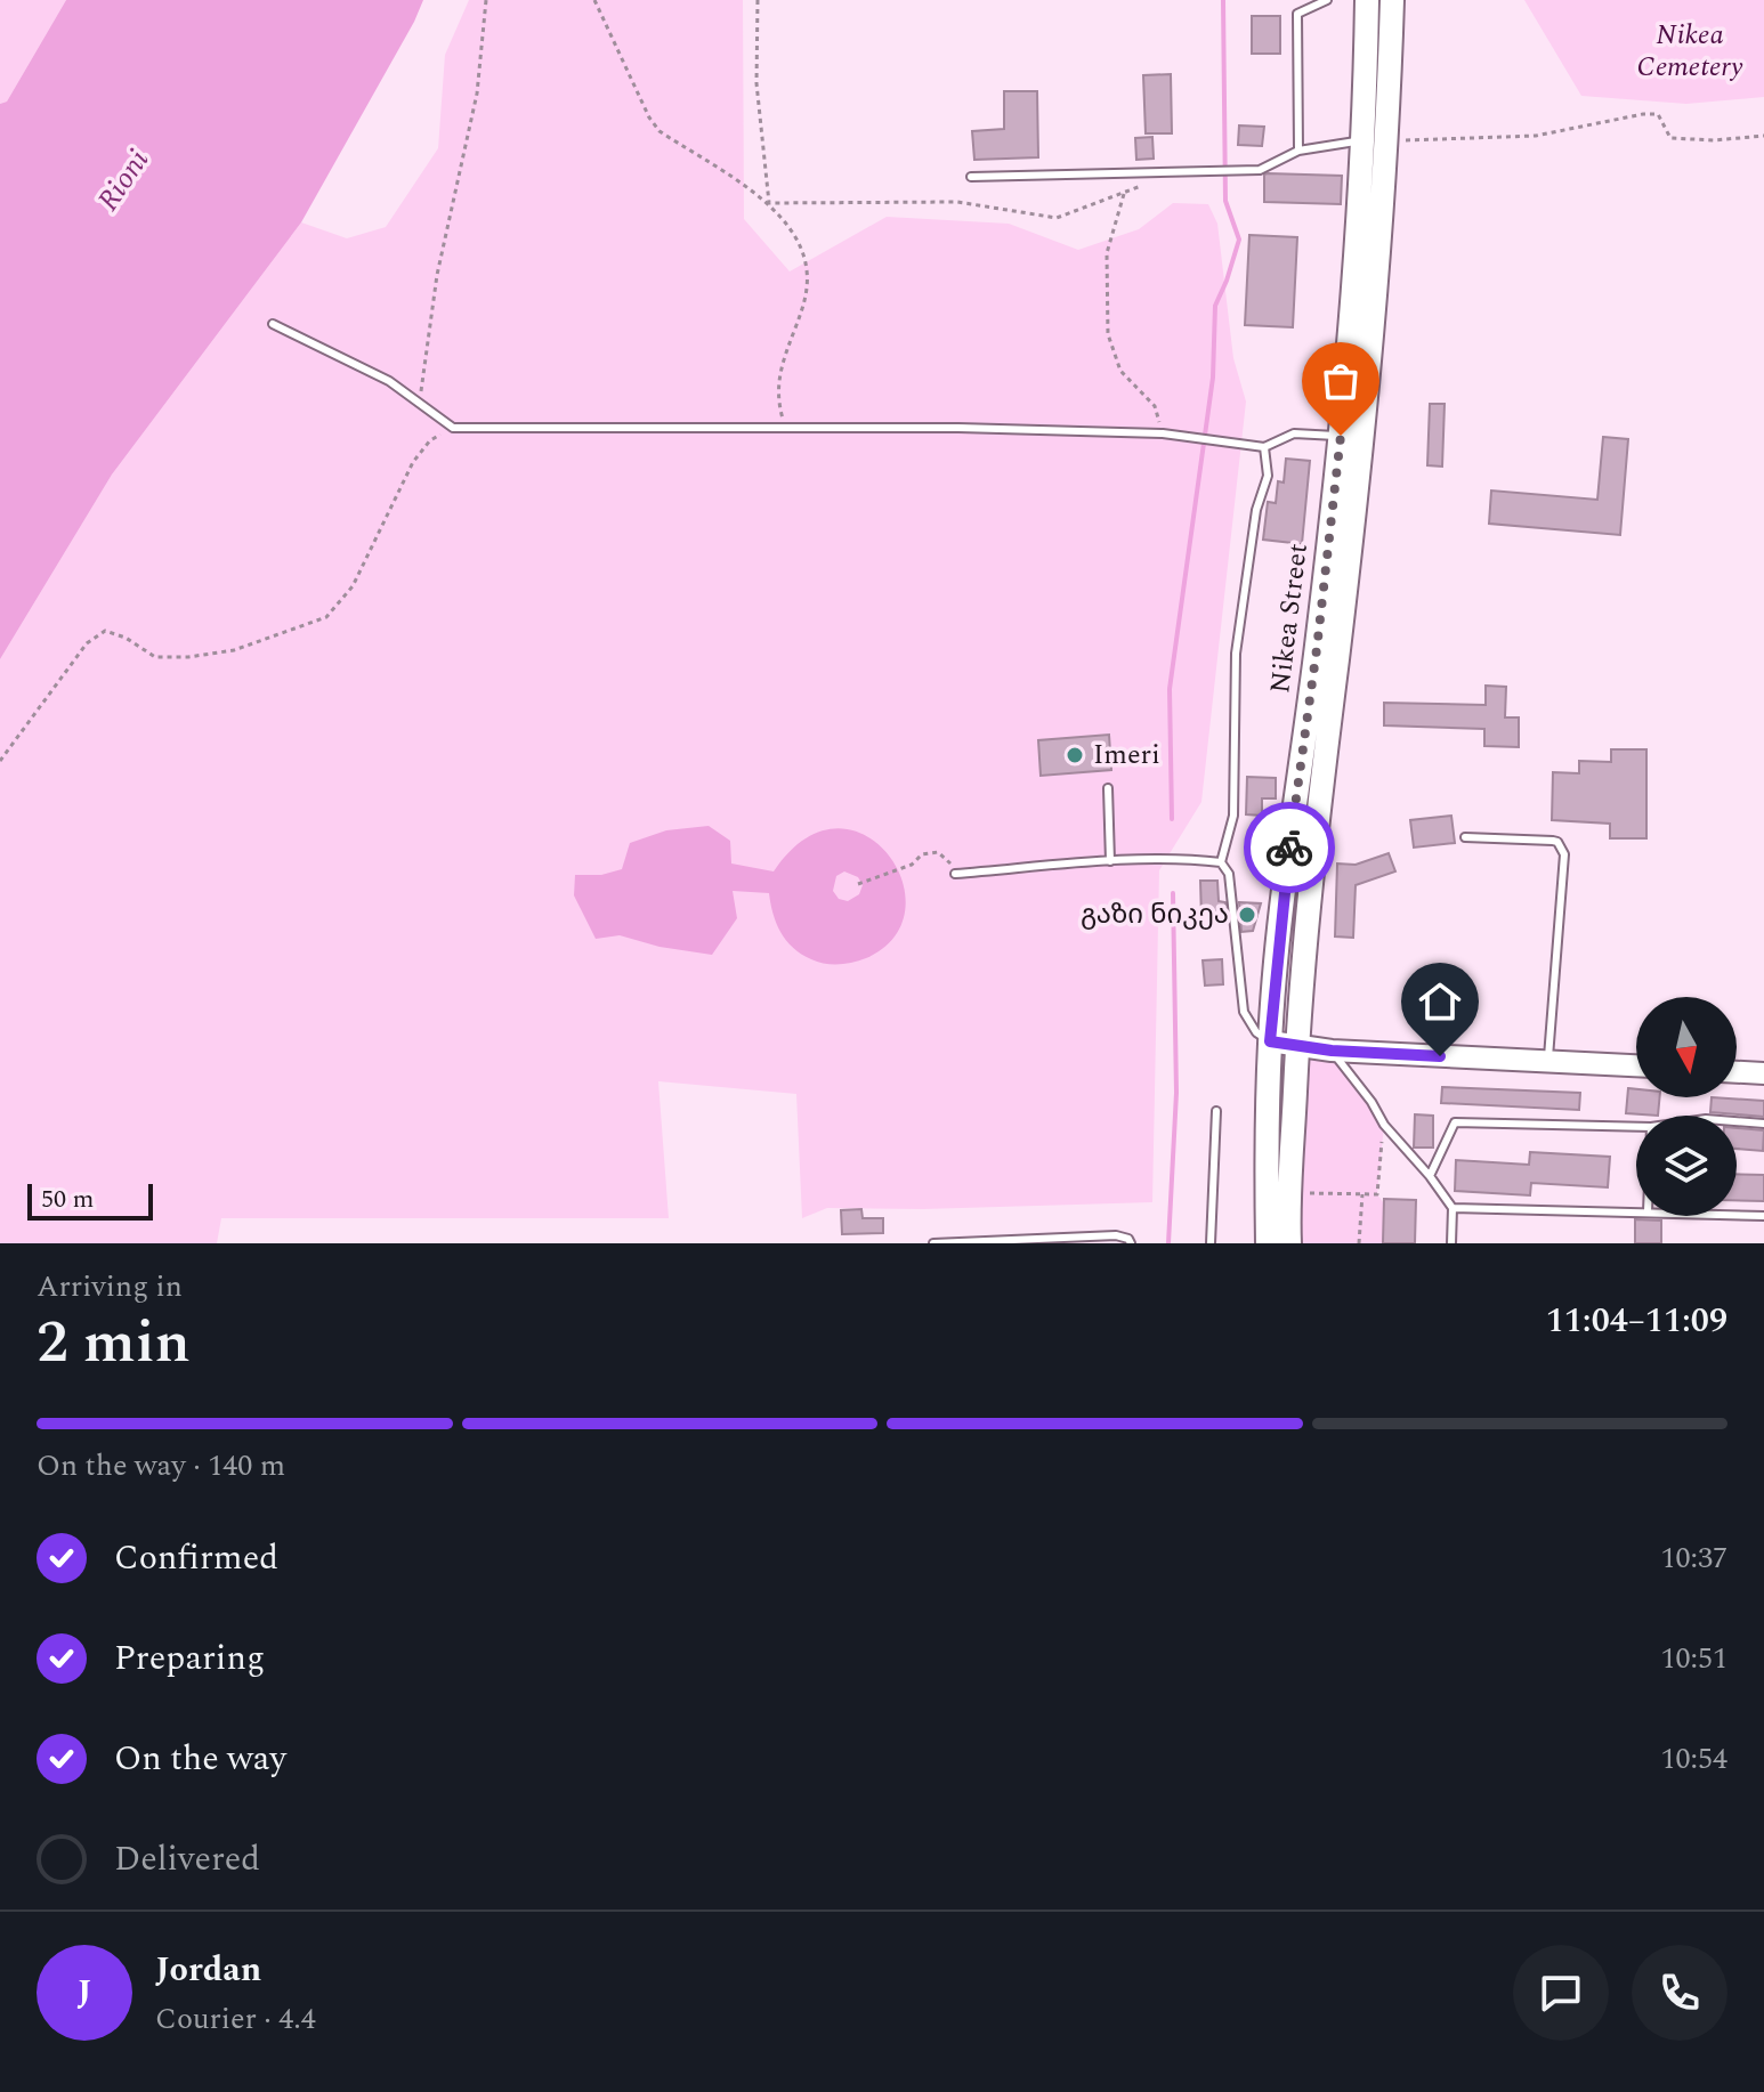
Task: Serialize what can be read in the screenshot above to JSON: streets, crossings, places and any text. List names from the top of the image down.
{
  "streets": {
    "main road": ["Nikea Street"]
  },
  "water": ["Rioni"],
  "parks": ["Nikea Cemetery"],
  "places": ["Imeri", "გაზი ნიკეა"],
  "scale_bar": "50 m",
  "north": "bottom",
  "page": {
    "scale": "50 m",
    "heading": ["2 min", "Arriving in", "11:04–11:09"],
    "panel": ["Jordan", "Courier · 4.4"],
    "bar": "On the way · 140 m",
    "list": [
      ["Confirmed", "10:37"],
      ["Preparing", "10:51"],
      ["On the way", "10:54"],
      "Delivered"
    ],
    "round": "J"
  }
}
